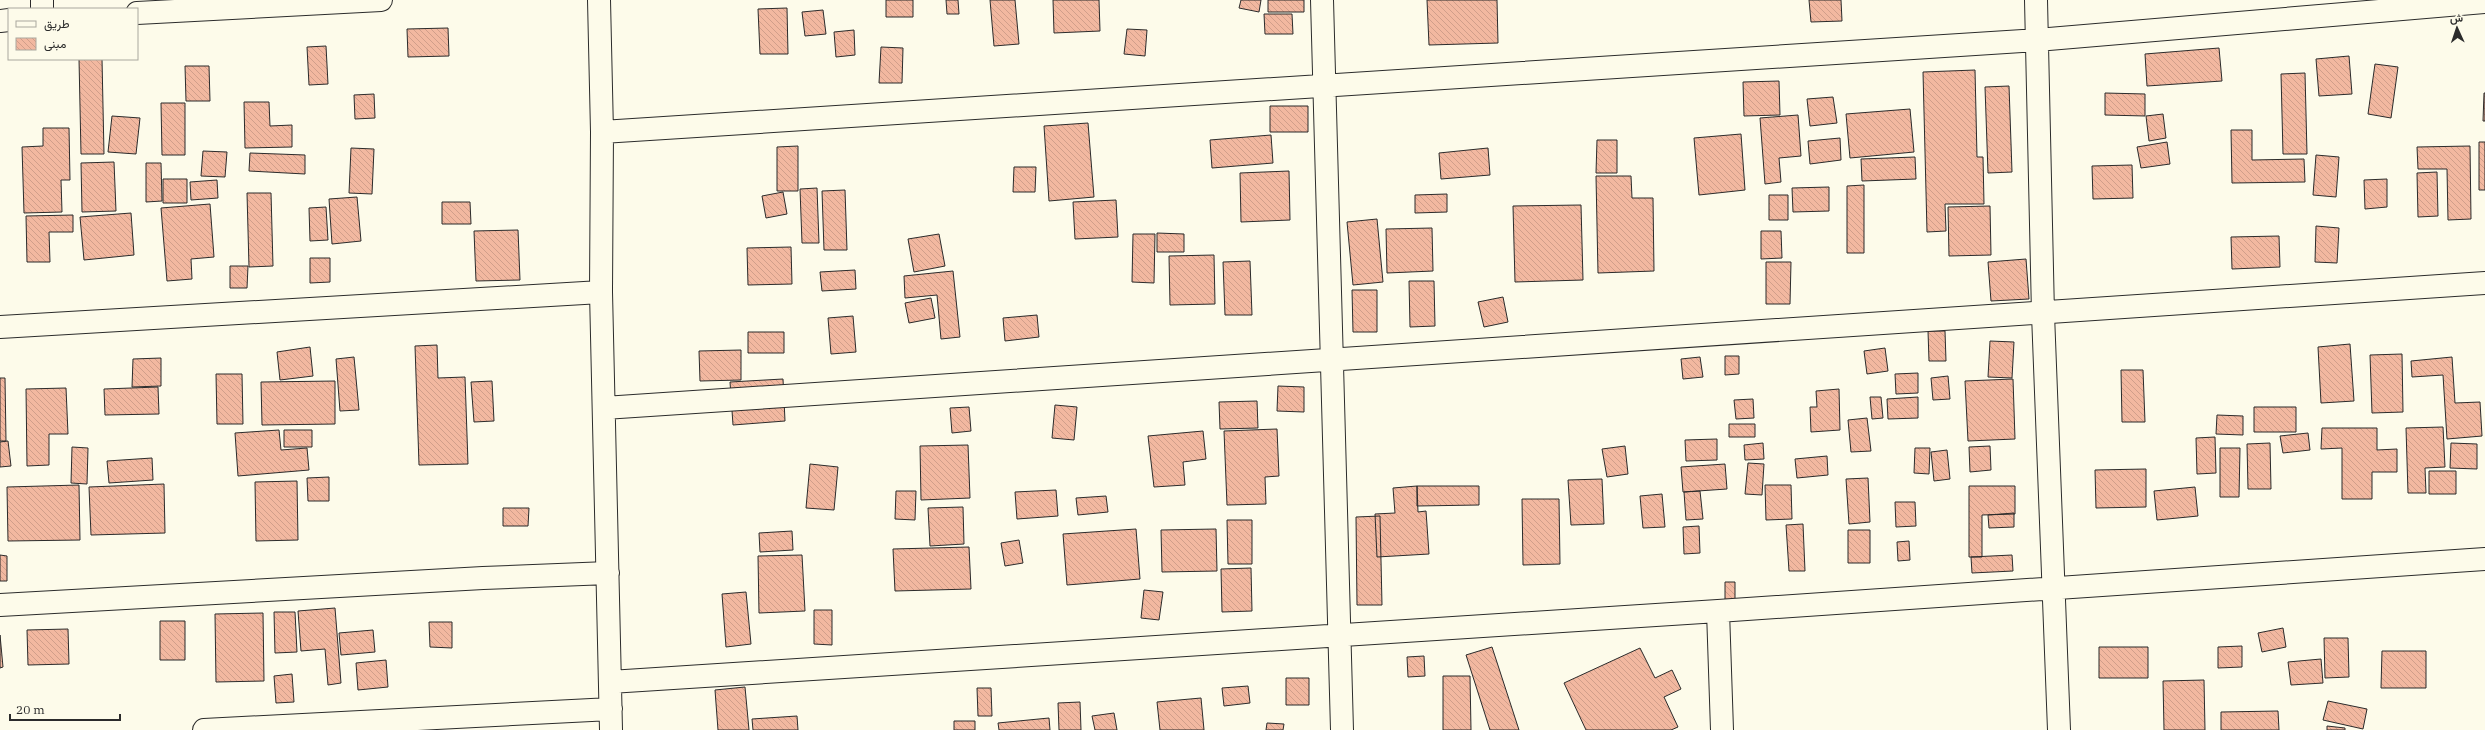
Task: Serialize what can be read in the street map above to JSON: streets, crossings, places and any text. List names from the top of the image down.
{
  "legend": ["طريق", "مبنى"],
  "scale_bar": "20 m",
  "north": "top"
}
